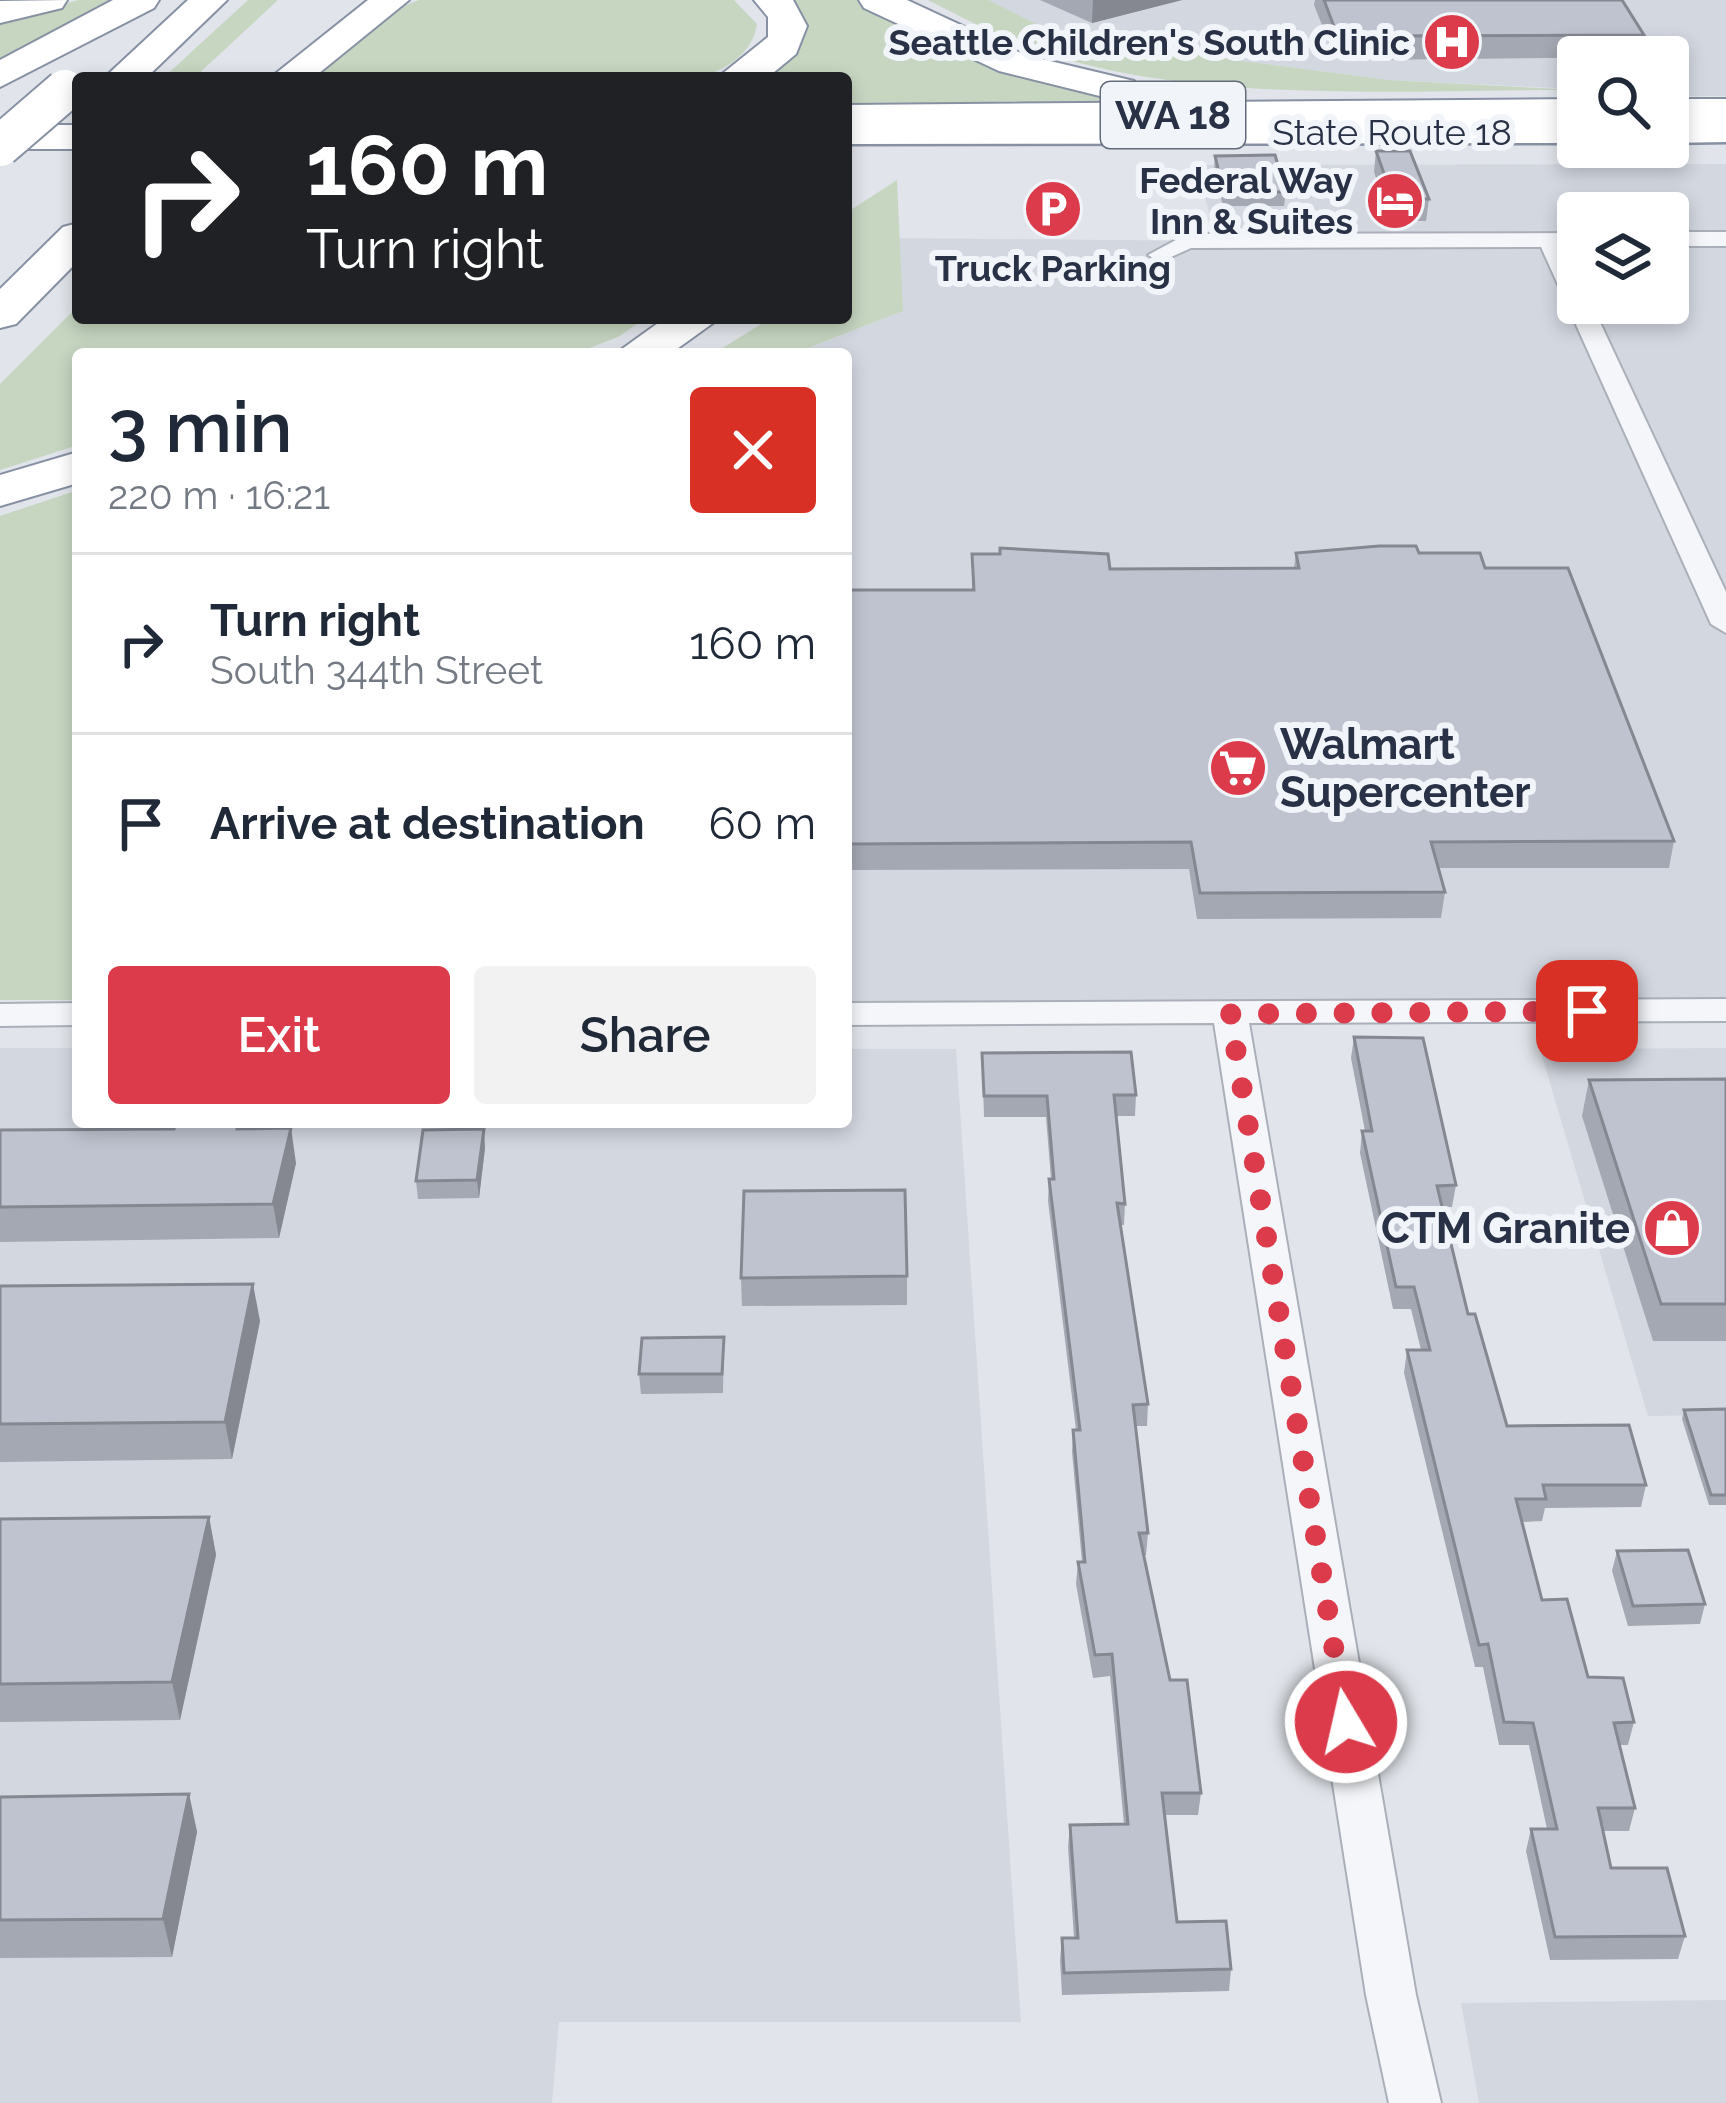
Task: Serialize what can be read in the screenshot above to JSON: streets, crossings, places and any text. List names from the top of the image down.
{
  "streets": {
    "highway": ["WA 18", "State Route 18"]
  },
  "places": {
    "hospital": ["Seattle Children's South Clinic"],
    "hotel": ["Federal Way Inn & Suites"],
    "parking": ["Truck Parking"],
    "supermarket": ["Walmart Supercenter"],
    "shop": ["CTM Granite"]
  },
  "page": {
    "turn": ["160 m", "Turn right"],
    "heading": ["3 min", "220 m · 16:21"],
    "list": [
      {
        "name": "Turn right",
        "note": "South 344th Street",
        "value": "160 m"
      },
      {
        "name": "Arrive at destination",
        "value": "60 m"
      }
    ],
    "buttons": ["Exit", "Share"]
  }
}
